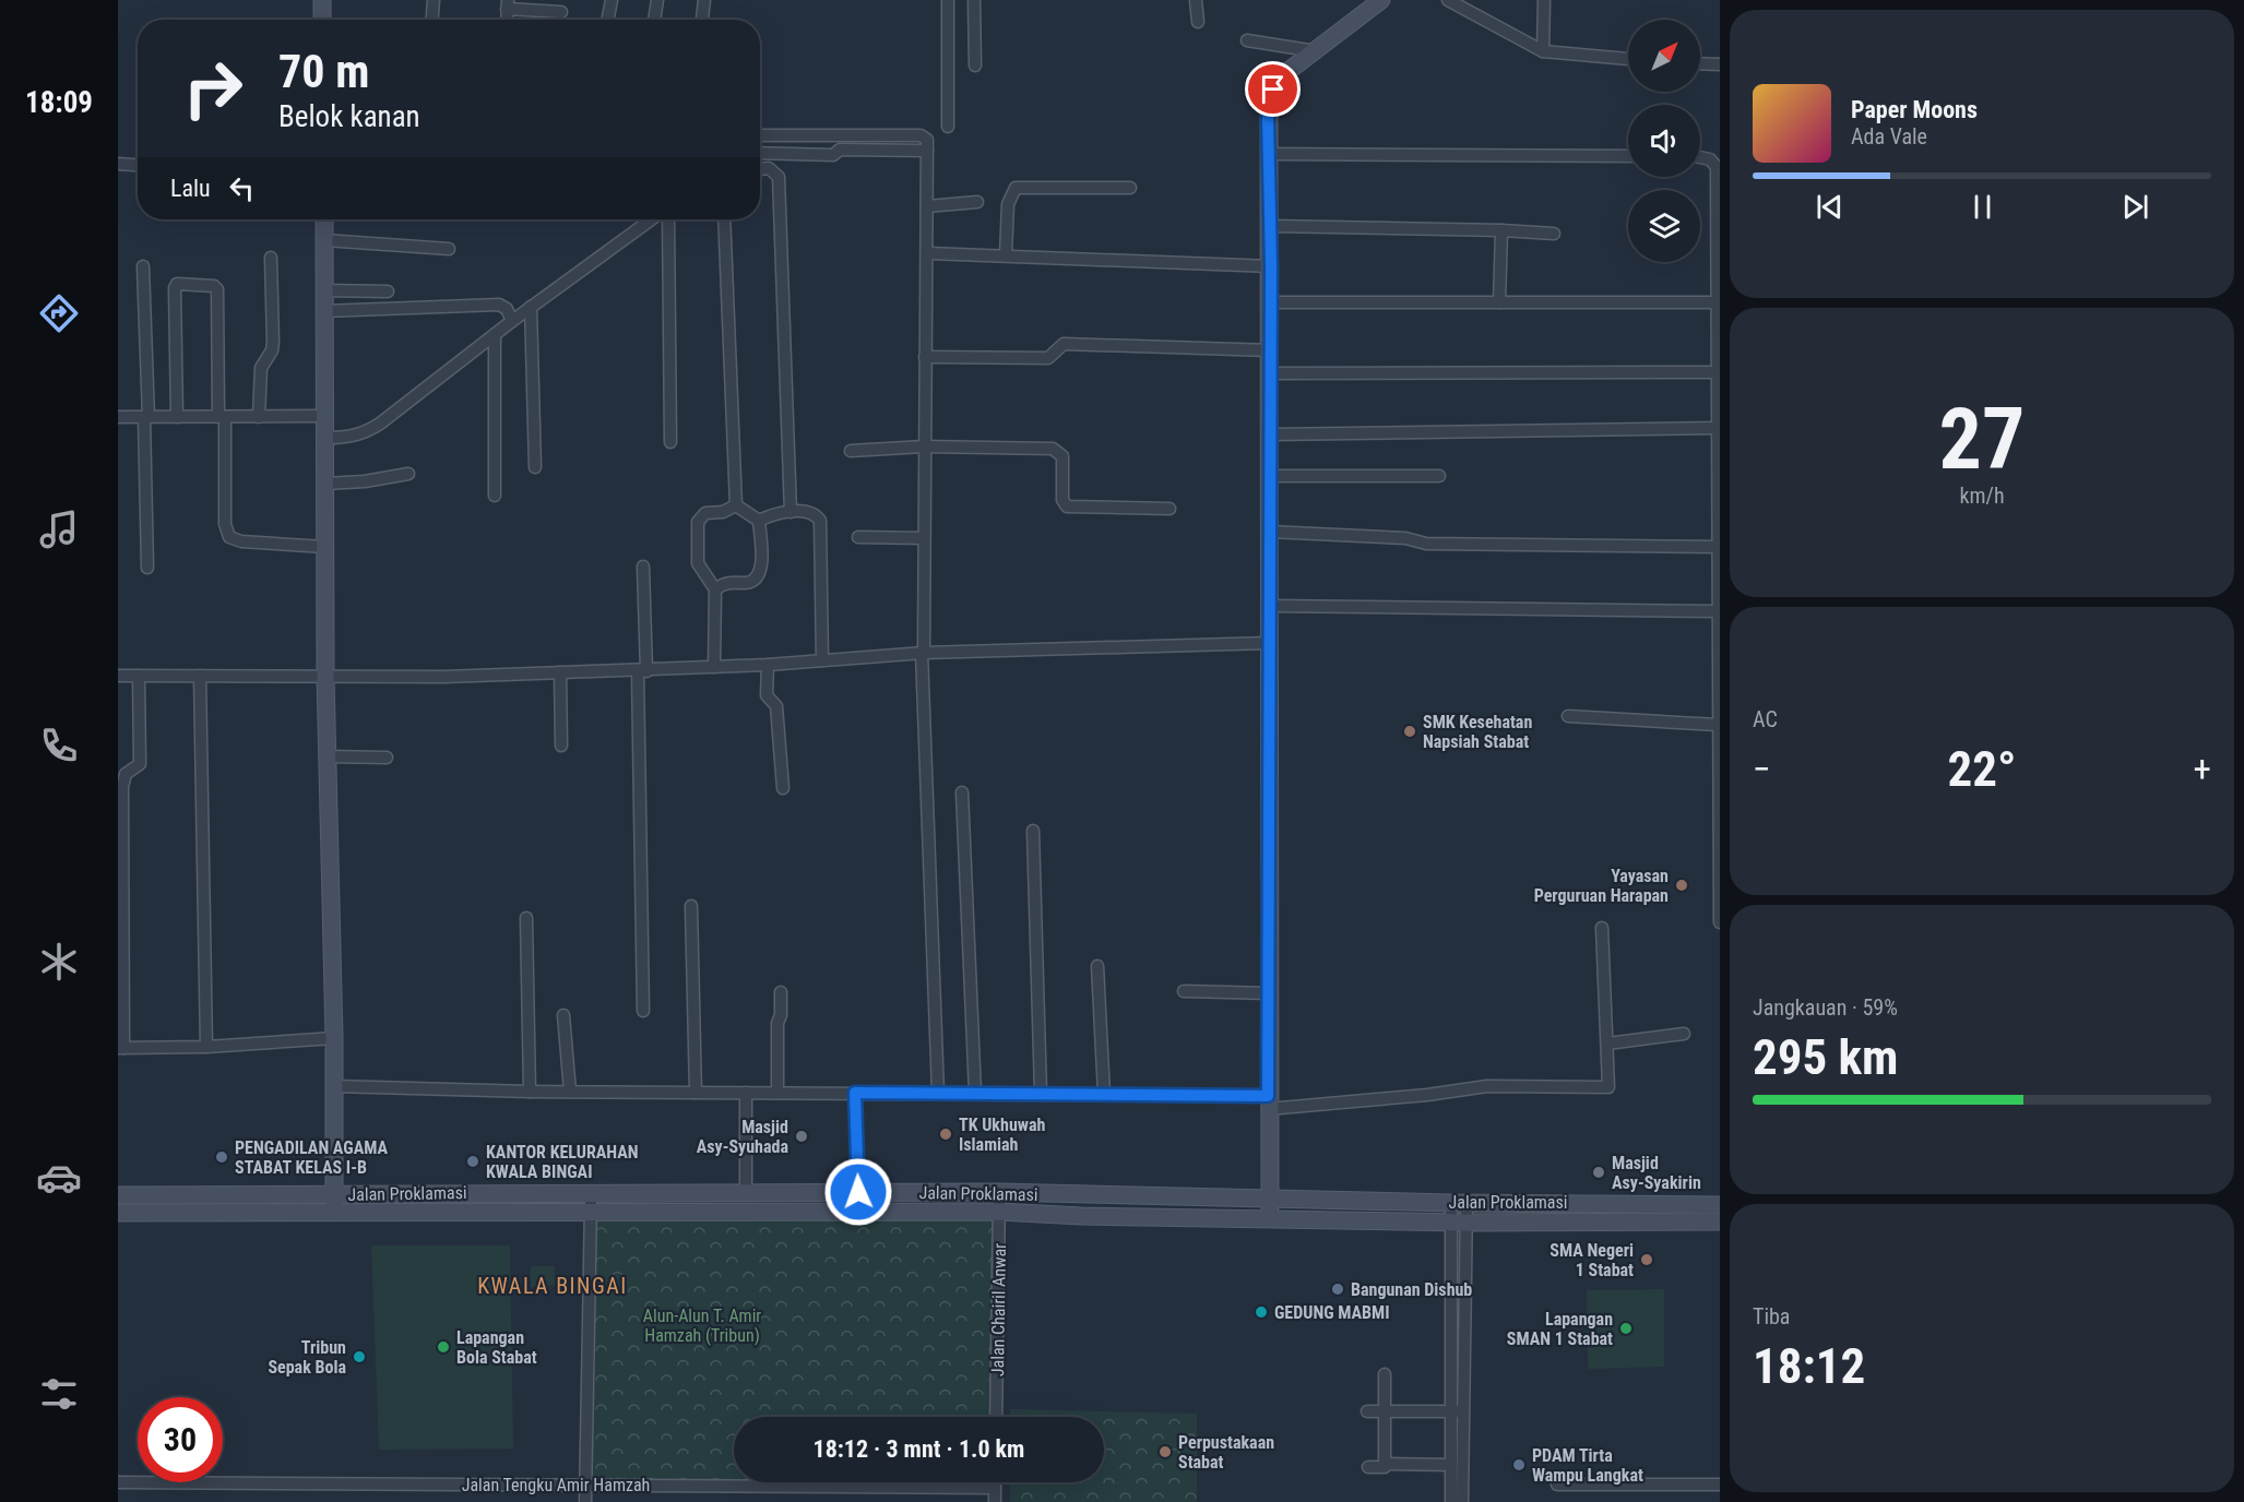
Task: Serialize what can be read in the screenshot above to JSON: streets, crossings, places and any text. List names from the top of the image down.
{
  "streets": {
    "street": ["Jalan Proklamasi", "Jalan Chairil Anwar", "Jalan Tengku Amir Hamzah"]
  },
  "crossings": [
    ["Jalan Proklamasi", "Jalan Chairil Anwar"]
  ],
  "districts": ["KWALA BINGAI"],
  "parks": ["Alun-Alun T. Amir Hamzah (Tribun)"],
  "places": [
    "SMK Kesehatan Napsiah Stabat",
    "Yayasan Perguruan Harapan",
    "TK Ukhuwah Islamiah",
    "Masjid Asy-Syuhada",
    "PENGADILAN AGAMA STABAT KELAS I-B",
    "KANTOR KELURAHAN KWALA BINGAI",
    "Masjid Asy-Syakirin",
    "SMA Negeri 1 Stabat",
    "Bangunan Dishub",
    "GEDUNG MABMI",
    "Lapangan SMAN 1 Stabat",
    "Lapangan Bola Stabat",
    "Tribun Sepak Bola",
    "Perpustakaan Stabat",
    "PDAM Tirta Wampu Langkat"
  ],
  "north": "top right",
  "page": {
    "tabs": "18:09",
    "turn": ["70 m", "Belok kanan"],
    "song": ["Paper Moons", "Ada Vale"],
    "then": "Lalu",
    "tile": [
      ["27", "km/h"],
      "AC",
      ["Jangkauan · 59%", "295 km"],
      ["Tiba", "18:12"]
    ],
    "heat": ["−", "22°", "+"],
    "limit": "30",
    "trip": "18:12 · 3 mnt · 1.0 km"
  }
}
